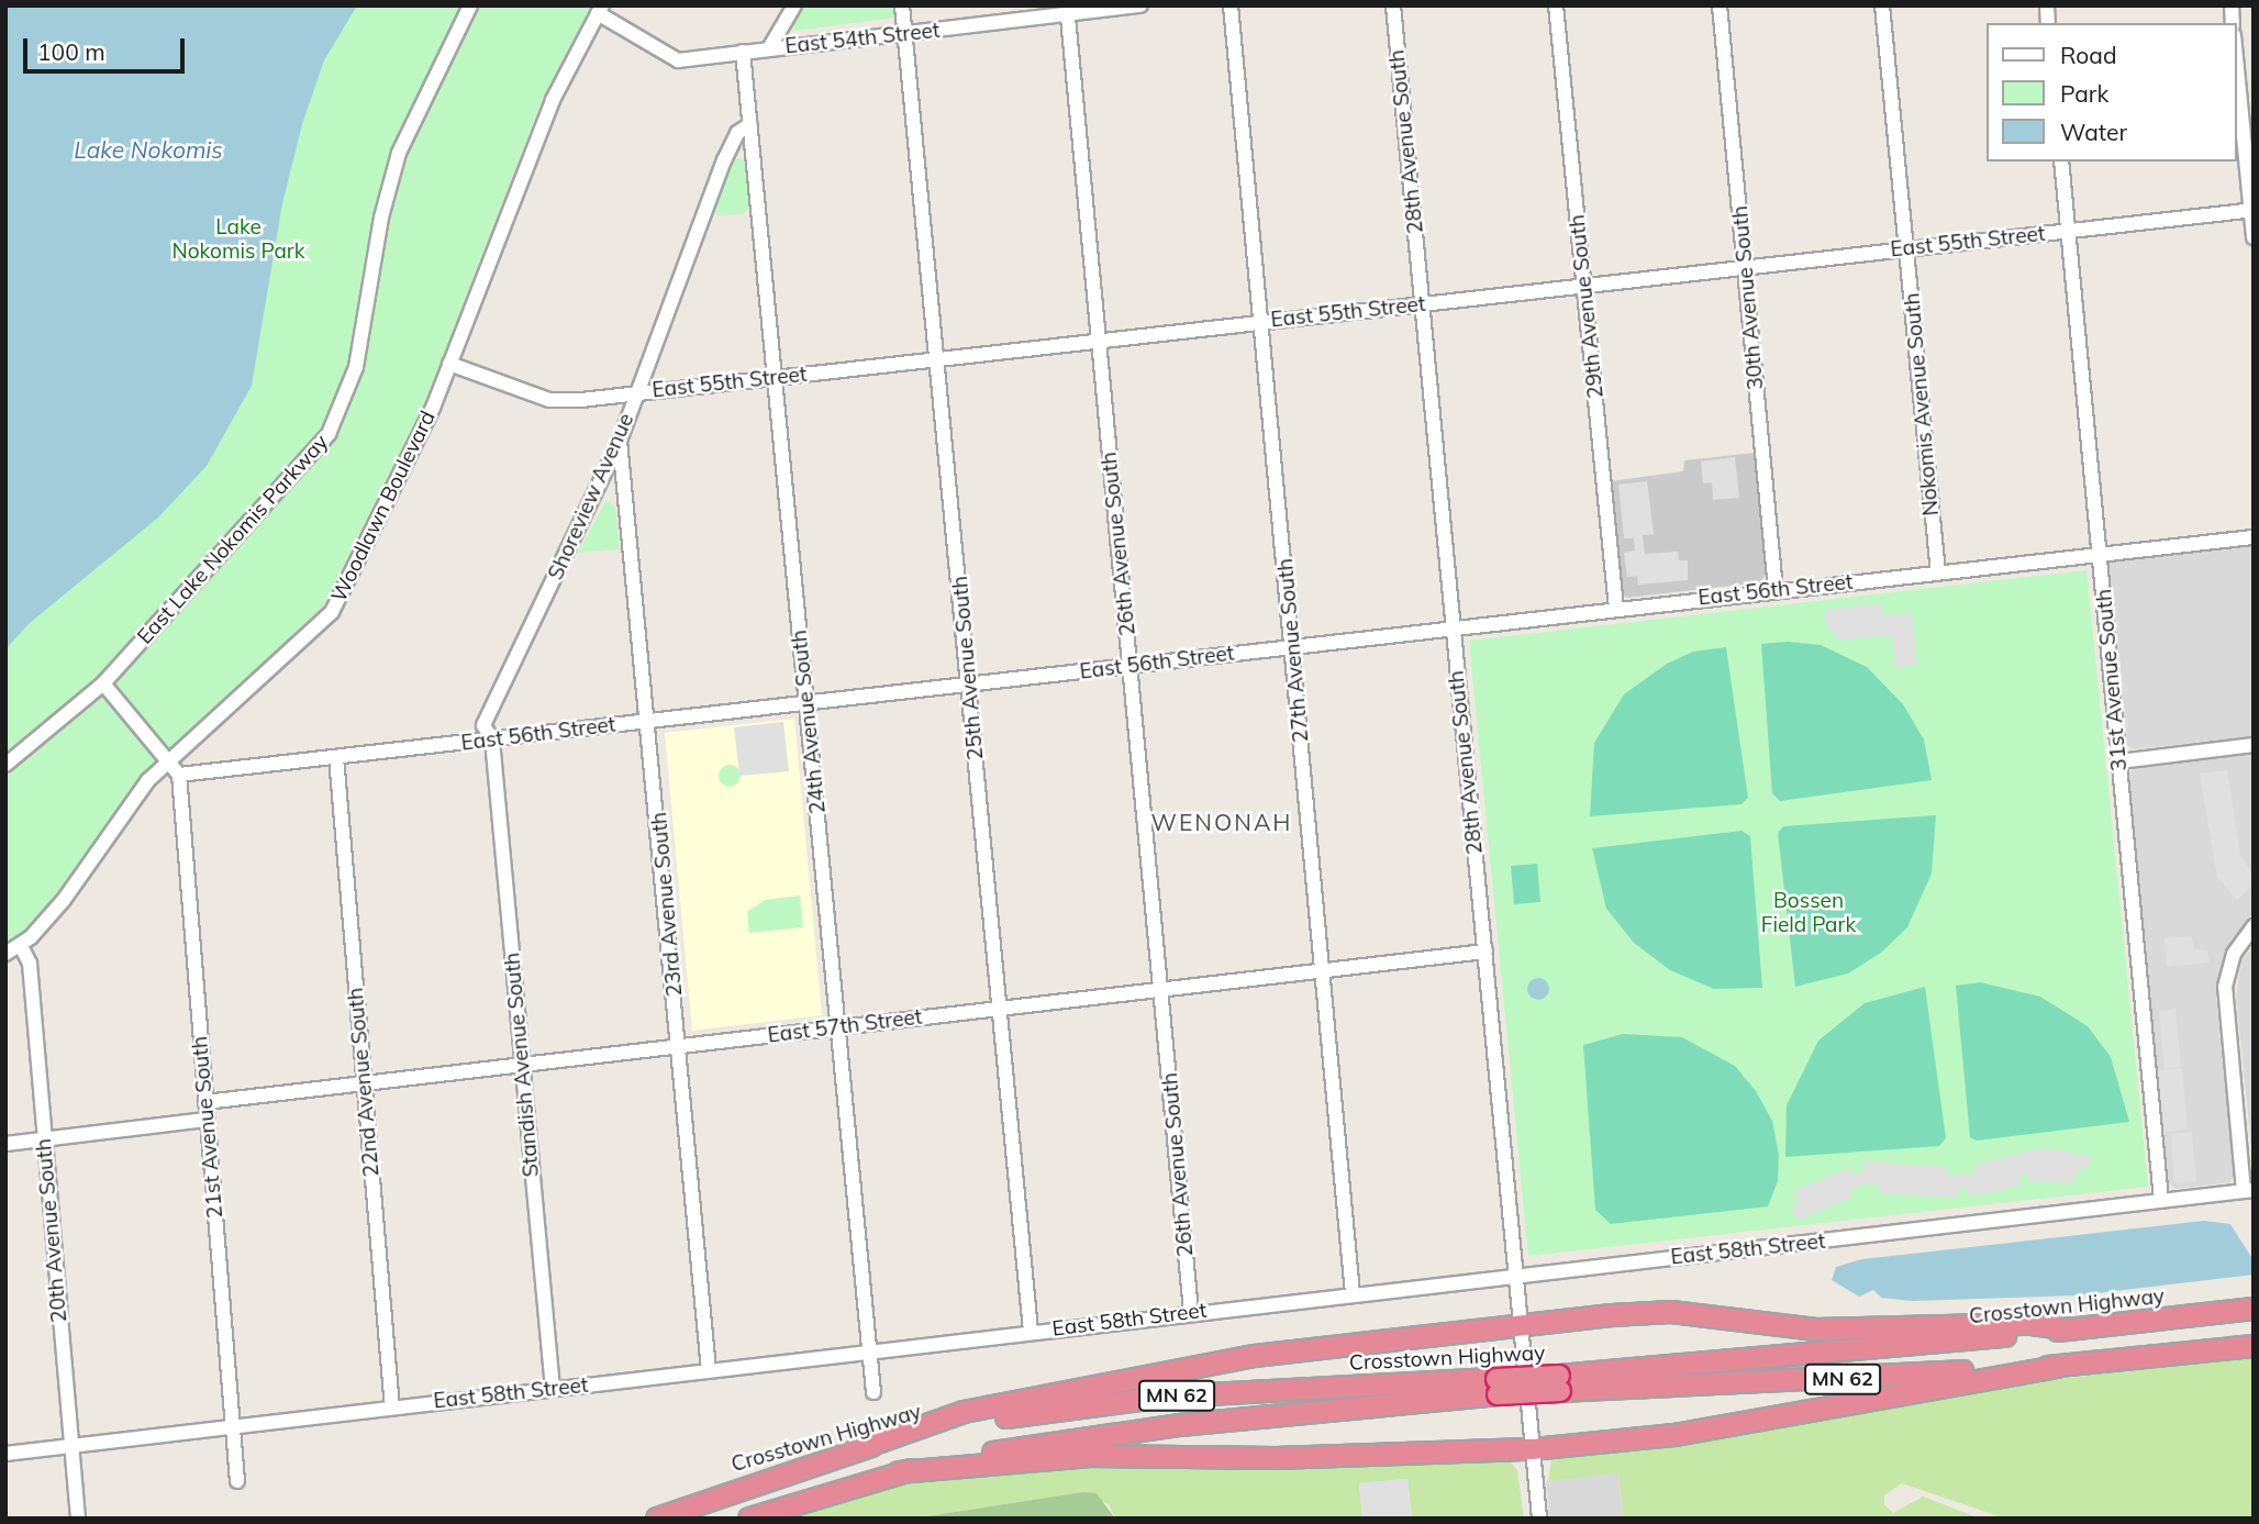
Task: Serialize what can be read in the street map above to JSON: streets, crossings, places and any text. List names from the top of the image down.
{
  "streets": {
    "highway": ["Crosstown Highway", "MN 62"],
    "street": [
      "East 54th Street",
      "28th Avenue South",
      "East 55th Street",
      "30th Avenue South",
      "29th Avenue South",
      "Nokomis Avenue South",
      "Shoreview Avenue",
      "Woodlawn Boulevard",
      "East Lake Nokomis Parkway",
      "26th Avenue South",
      "East 56th Street",
      "27th Avenue South",
      "25th Avenue South",
      "31st Avenue South",
      "24th Avenue South",
      "23rd Avenue South",
      "East 57th Street",
      "Standish Avenue South",
      "22nd Avenue South",
      "21st Avenue South",
      "20th Avenue South",
      "East 58th Street"
    ]
  },
  "crossings": [
    ["East 54th Street", "Woodlawn Boulevard"],
    ["East 54th Street", "26th Avenue South"],
    ["East 54th Street", "25th Avenue South"],
    ["East 54th Street", "24th Avenue South"],
    ["28th Avenue South", "East 55th Street"],
    ["28th Avenue South", "East 56th Street"],
    ["28th Avenue South", "East 57th Street"],
    ["28th Avenue South", "East 58th Street"],
    ["East 55th Street", "30th Avenue South"],
    ["East 55th Street", "29th Avenue South"],
    ["East 55th Street", "Nokomis Avenue South"],
    ["East 55th Street", "Shoreview Avenue"],
    ["East 55th Street", "Woodlawn Boulevard"],
    ["East 55th Street", "26th Avenue South"],
    ["East 55th Street", "27th Avenue South"],
    ["East 55th Street", "25th Avenue South"],
    ["East 55th Street", "31st Avenue South"],
    ["East 55th Street", "24th Avenue South"],
    ["30th Avenue South", "East 56th Street"],
    ["29th Avenue South", "East 56th Street"],
    ["Nokomis Avenue South", "East 56th Street"],
    ["Shoreview Avenue", "East 56th Street"],
    ["Shoreview Avenue", "24th Avenue South"],
    ["Shoreview Avenue", "23rd Avenue South"],
    ["Shoreview Avenue", "Standish Avenue South"],
    ["Woodlawn Boulevard", "East 56th Street"],
    ["Woodlawn Boulevard", "21st Avenue South"],
    ["Woodlawn Boulevard", "20th Avenue South"],
    ["26th Avenue South", "East 56th Street"],
    ["26th Avenue South", "East 57th Street"],
    ["26th Avenue South", "East 58th Street"],
    ["East 56th Street", "27th Avenue South"],
    ["East 56th Street", "25th Avenue South"],
    ["East 56th Street", "31st Avenue South"],
    ["East 56th Street", "24th Avenue South"],
    ["East 56th Street", "23rd Avenue South"],
    ["East 56th Street", "Standish Avenue South"],
    ["East 56th Street", "22nd Avenue South"],
    ["East 56th Street", "21st Avenue South"],
    ["27th Avenue South", "East 57th Street"],
    ["27th Avenue South", "East 58th Street"],
    ["25th Avenue South", "East 57th Street"],
    ["25th Avenue South", "East 58th Street"],
    ["31st Avenue South", "East 58th Street"],
    ["24th Avenue South", "East 57th Street"],
    ["24th Avenue South", "East 58th Street"],
    ["23rd Avenue South", "East 57th Street"],
    ["23rd Avenue South", "East 58th Street"],
    ["East 57th Street", "Standish Avenue South"],
    ["East 57th Street", "22nd Avenue South"],
    ["East 57th Street", "21st Avenue South"],
    ["Standish Avenue South", "East 58th Street"],
    ["22nd Avenue South", "East 58th Street"],
    ["21st Avenue South", "East 58th Street"],
    ["20th Avenue South", "East 58th Street"]
  ],
  "districts": ["WENONAH"],
  "water": ["Lake Nokomis"],
  "parks": ["Lake Nokomis Park", "Bossen Field Park"],
  "legend": ["Road", "Park", "Water"],
  "scale_bar": "100 m"
}
